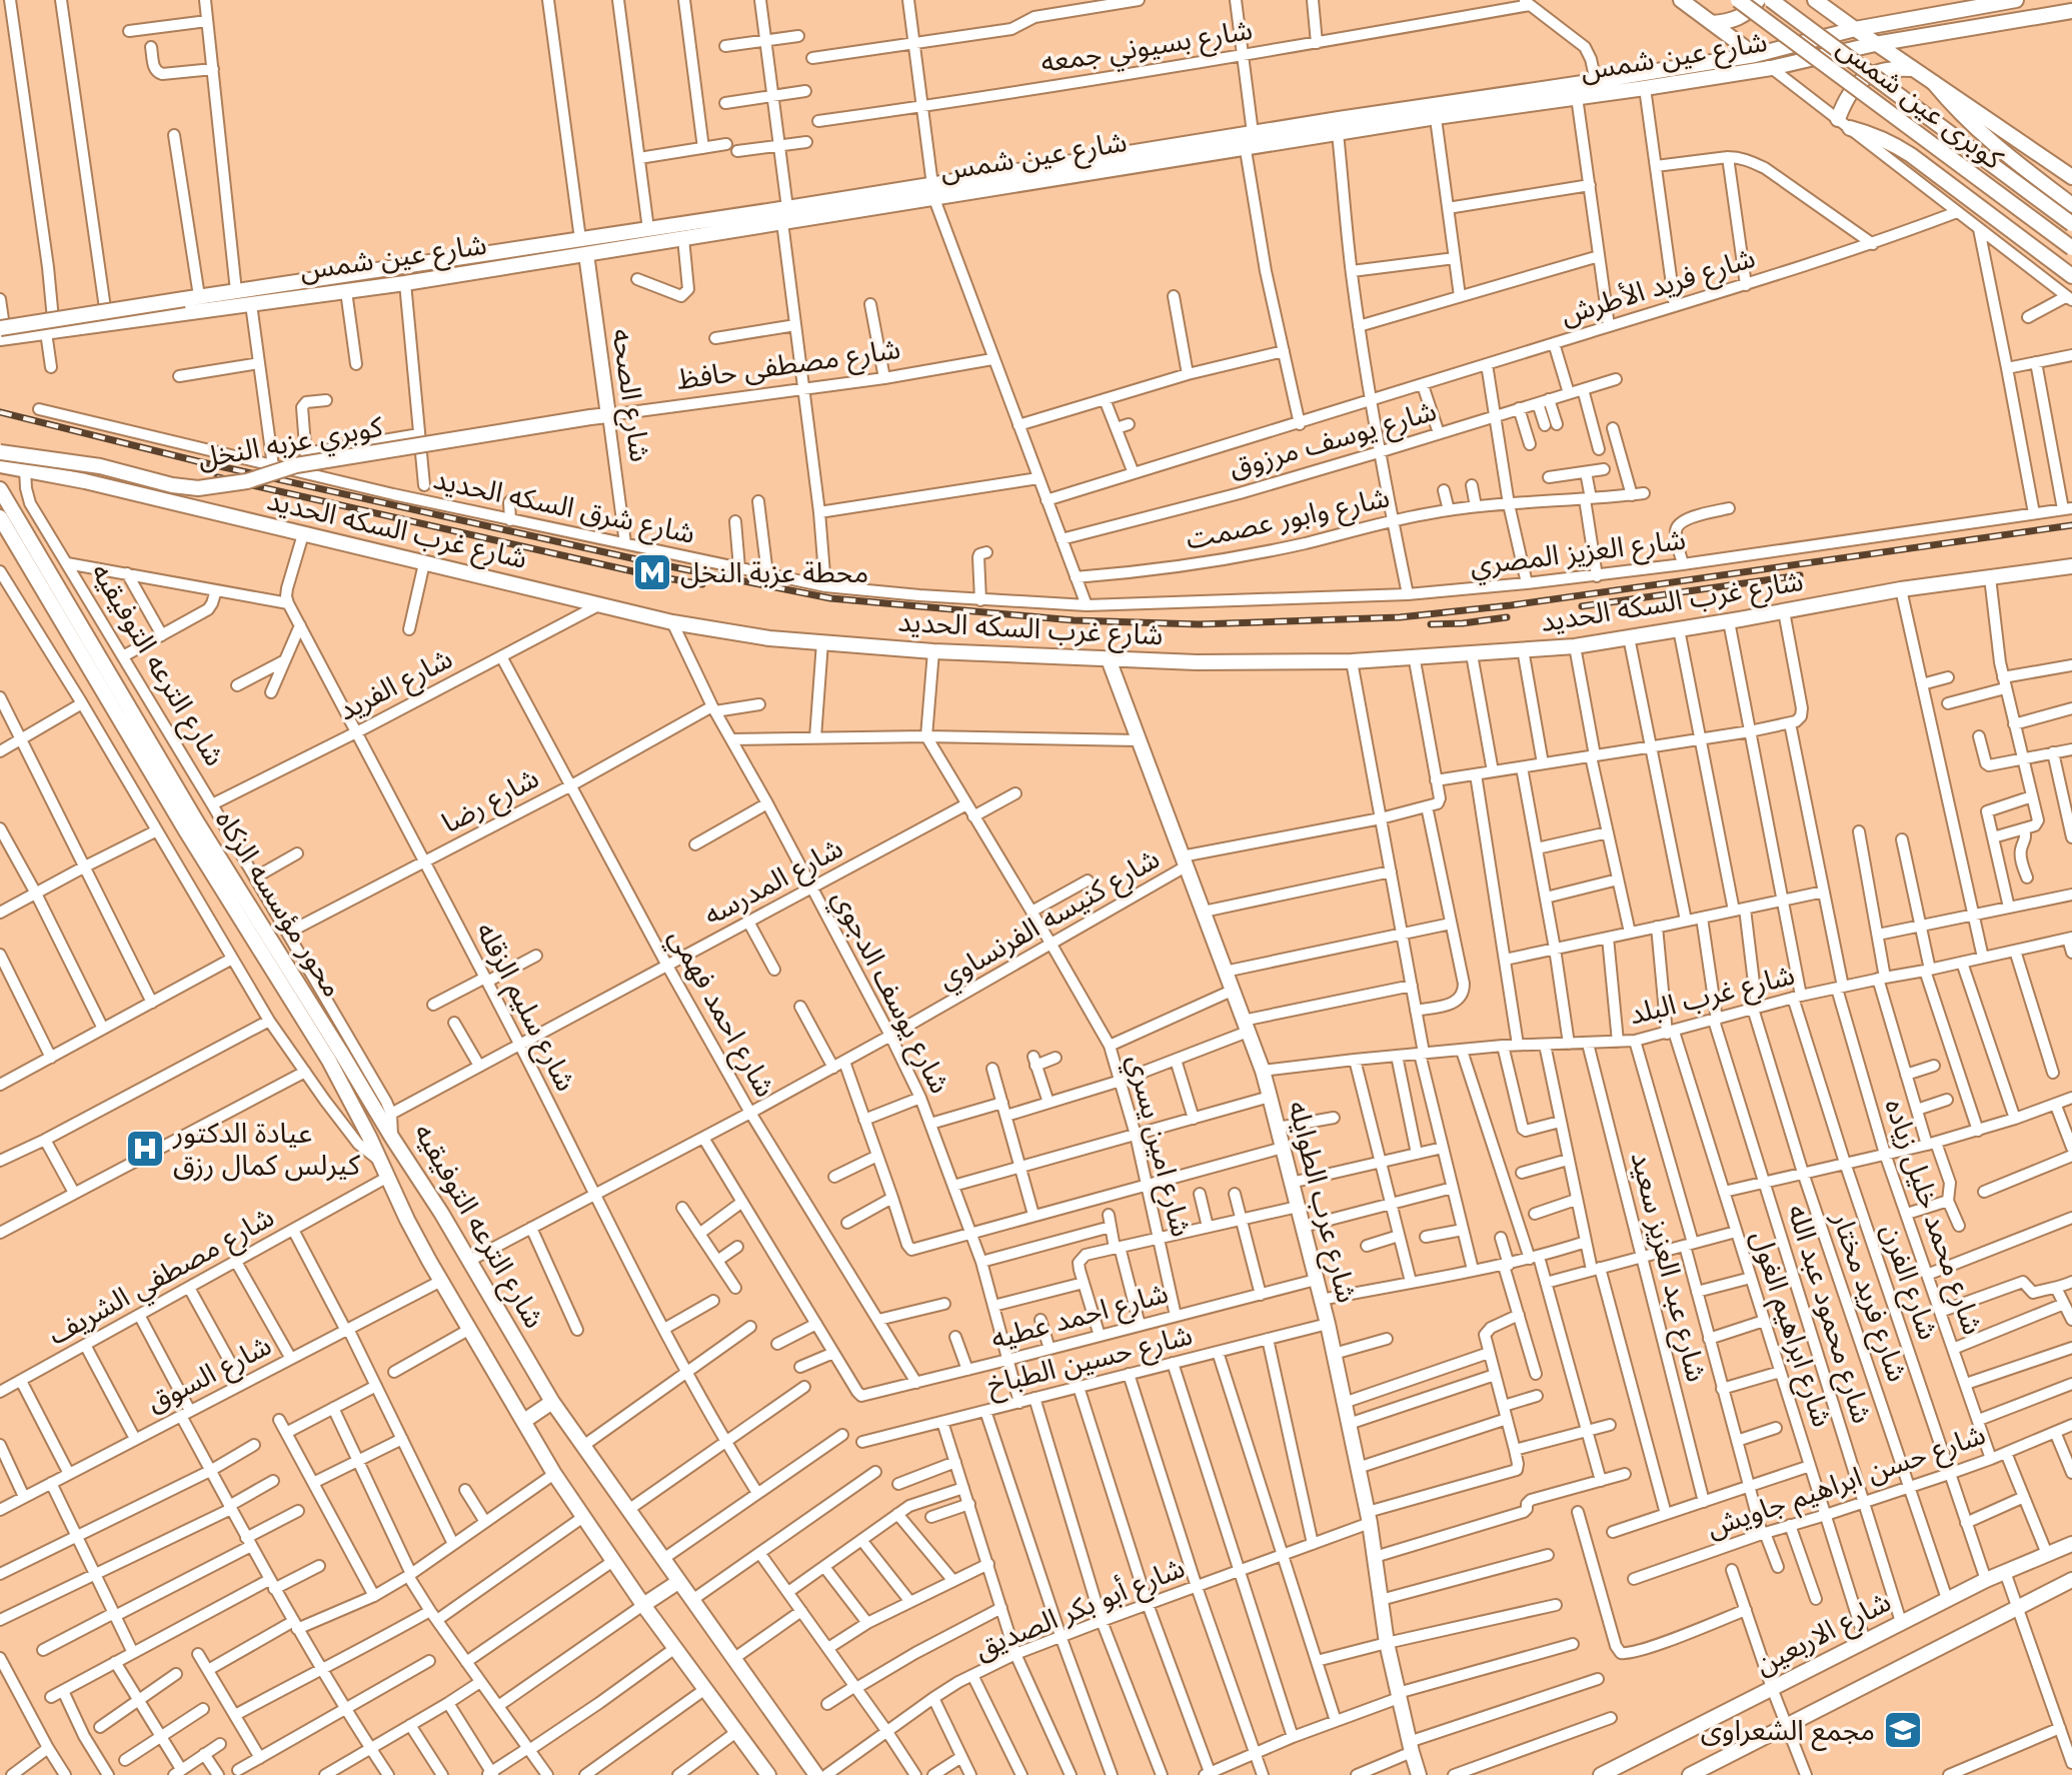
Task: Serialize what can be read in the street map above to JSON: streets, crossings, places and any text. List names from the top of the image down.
{
  "streets": {
    "main road": [
      "شارع عين شمس",
      "كوبرى عين شمس",
      "شارع مصطفى حافظ",
      "شارع الصحه",
      "كوبري عزبه النخل",
      "شارع غرب السكه الحديد",
      "شارع الترعه التوفيقيه",
      "محور مؤسسه الزكاه",
      "شارع عرب الطوايله",
      "شارع الاربعين"
    ],
    "street": [
      "شارع بسيوني جمعه",
      "شارع فريد الأطرش",
      "شارع يوسف مرزوق",
      "شارع شرق السكه الحديد",
      "شارع وابور عصمت",
      "شارع العزيز المصري",
      "شارع الفريد",
      "شارع رضا",
      "شارع المدرسه",
      "شارع كنيسه الفرنساوي",
      "شارع يوسف الدجوي",
      "شارع غرب البلد",
      "شارع سليم الزقله",
      "شارع احمد فهمي",
      "شارع امين يسري",
      "شارع محمد خليل زياده",
      "شارع عبد العزيز سعيد",
      "شارع مصطفي الشريف",
      "شارع الفرن",
      "شارع فريد مختار",
      "شارع محمود عبد الله",
      "شارع احمد عطيه",
      "شارع ابراهيم الغول",
      "شارع حسين الطباخ",
      "شارع السوق",
      "شارع حسن ابراهيم جاويش",
      "شارع أبو بكر الصديق"
    ]
  },
  "crossings": [
    ["شارع عين شمس", "شارع الصحه"],
    ["شارع مصطفى حافظ", "شارع الصحه"],
    ["شارع مصطفى حافظ", "كوبري عزبه النخل"],
    ["شارع الصحه", "شارع شرق السكه الحديد"],
    ["شارع شرق السكه الحديد", "شارع العزيز المصري"],
    ["شارع غرب السكه الحديد", "شارع الترعه التوفيقيه"],
    ["شارع غرب السكه الحديد", "شارع الفريد"],
    ["شارع غرب السكه الحديد", "شارع يوسف الدجوي"],
    ["شارع غرب السكه الحديد", "شارع عرب الطوايله"],
    ["شارع غرب السكه الحديد", "شارع الفرن"],
    ["شارع غرب السكه الحديد", "شارع فريد مختار"],
    ["شارع الترعه التوفيقيه", "شارع الفريد"],
    ["شارع الترعه التوفيقيه", "شارع رضا"],
    ["شارع الترعه التوفيقيه", "شارع المدرسه"],
    ["شارع الترعه التوفيقيه", "محور مؤسسه الزكاه"],
    ["شارع الترعه التوفيقيه", "شارع كنيسه الفرنساوي"],
    ["شارع الترعه التوفيقيه", "شارع مصطفي الشريف"],
    ["شارع الترعه التوفيقيه", "شارع السوق"],
    ["شارع الفريد", "شارع سليم الزقله"],
    ["شارع الفريد", "شارع احمد فهمي"],
    ["شارع رضا", "شارع يوسف الدجوي"],
    ["شارع رضا", "شارع سليم الزقله"],
    ["شارع رضا", "شارع احمد فهمي"],
    ["شارع المدرسه", "شارع يوسف الدجوي"],
    ["شارع المدرسه", "شارع سليم الزقله"],
    ["شارع المدرسه", "شارع احمد فهمي"],
    ["شارع المدرسه", "شارع امين يسري"],
    ["شارع كنيسه الفرنساوي", "شارع يوسف الدجوي"],
    ["شارع كنيسه الفرنساوي", "شارع سليم الزقله"],
    ["شارع كنيسه الفرنساوي", "شارع احمد فهمي"],
    ["شارع كنيسه الفرنساوي", "شارع امين يسري"],
    ["شارع كنيسه الفرنساوي", "شارع عرب الطوايله"],
    ["شارع يوسف الدجوي", "شارع احمد عطيه"],
    ["شارع يوسف الدجوي", "شارع حسين الطباخ"],
    ["شارع غرب البلد", "شارع عرب الطوايله"],
    ["شارع غرب البلد", "شارع محمد خليل زياده"],
    ["شارع غرب البلد", "شارع عبد العزيز سعيد"],
    ["شارع غرب البلد", "شارع الفرن"],
    ["شارع غرب البلد", "شارع فريد مختار"],
    ["شارع غرب البلد", "شارع محمود عبد الله"],
    ["شارع غرب البلد", "شارع ابراهيم الغول"],
    ["شارع احمد فهمي", "شارع احمد عطيه"],
    ["شارع امين يسري", "شارع احمد عطيه"],
    ["شارع عرب الطوايله", "شارع احمد عطيه"],
    ["شارع عرب الطوايله", "شارع حسين الطباخ"],
    ["شارع عرب الطوايله", "شارع أبو بكر الصديق"],
    ["شارع محمد خليل زياده", "شارع حسن ابراهيم جاويش"],
    ["شارع الفرن", "شارع حسن ابراهيم جاويش"],
    ["شارع الفرن", "شارع الاربعين"],
    ["شارع فريد مختار", "شارع حسن ابراهيم جاويش"],
    ["شارع فريد مختار", "شارع الاربعين"],
    ["شارع محمود عبد الله", "شارع حسن ابراهيم جاويش"],
    ["شارع محمود عبد الله", "شارع الاربعين"],
    ["شارع ابراهيم الغول", "شارع حسن ابراهيم جاويش"],
    ["شارع ابراهيم الغول", "شارع الاربعين"]
  ],
  "places": {
    "metro station": ["محطة عزبة النخل"],
    "hospital": ["عيادة الدكتور كيرلس كمال رزق"],
    "school or university": ["مجمع الشعراوى"]
  }
}
